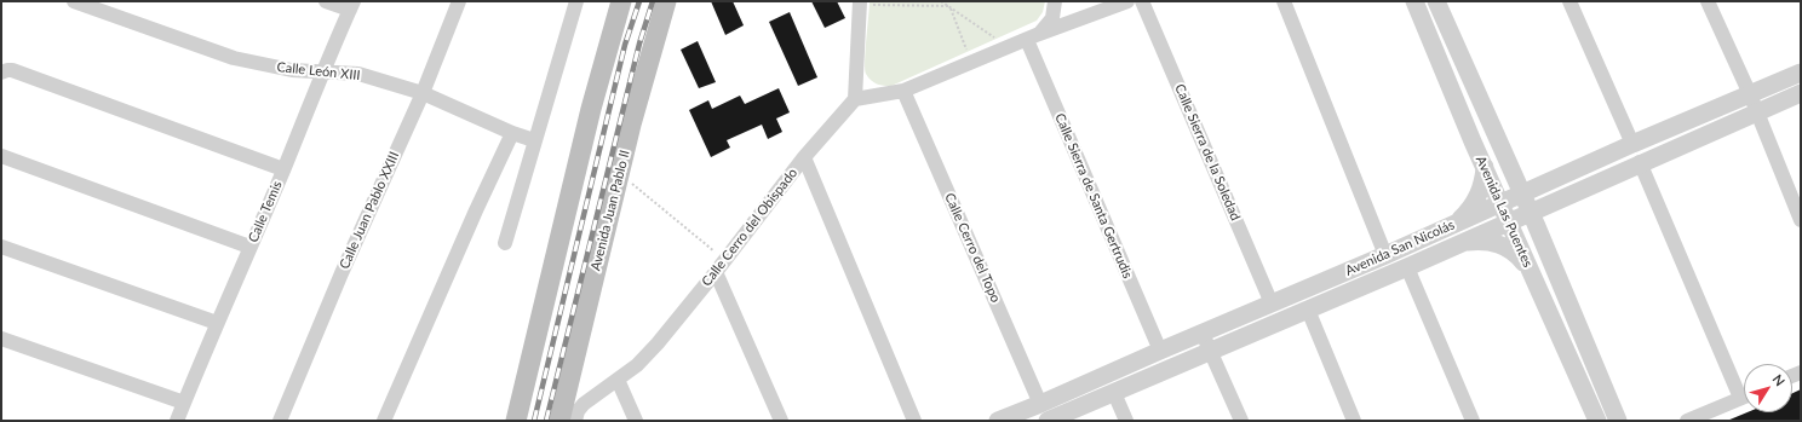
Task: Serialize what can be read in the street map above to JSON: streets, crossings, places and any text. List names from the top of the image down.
{
  "streets": {
    "main road": ["Avenida Juan Pablo II"],
    "street": [
      "Calle León XIII",
      "Calle Sierra de la Soledad",
      "Calle Sierra de Santa Gertrudis",
      "Calle Juan Pablo XXIII",
      "Calle Temis",
      "Avenida Las Puentes",
      "Calle Cerro del Obispado",
      "Calle Cerro del Topo",
      "Avenida San Nicolás"
    ]
  },
  "crossings": [
    ["Calle León XIII", "Calle Juan Pablo XXIII"],
    ["Calle León XIII", "Calle Temis"],
    ["Calle Sierra de la Soledad", "Avenida San Nicolás"],
    ["Calle Sierra de Santa Gertrudis", "Avenida San Nicolás"],
    ["Avenida Las Puentes", "Avenida San Nicolás"],
    ["Calle Cerro del Topo", "Avenida San Nicolás"]
  ],
  "north": "top right"
}
